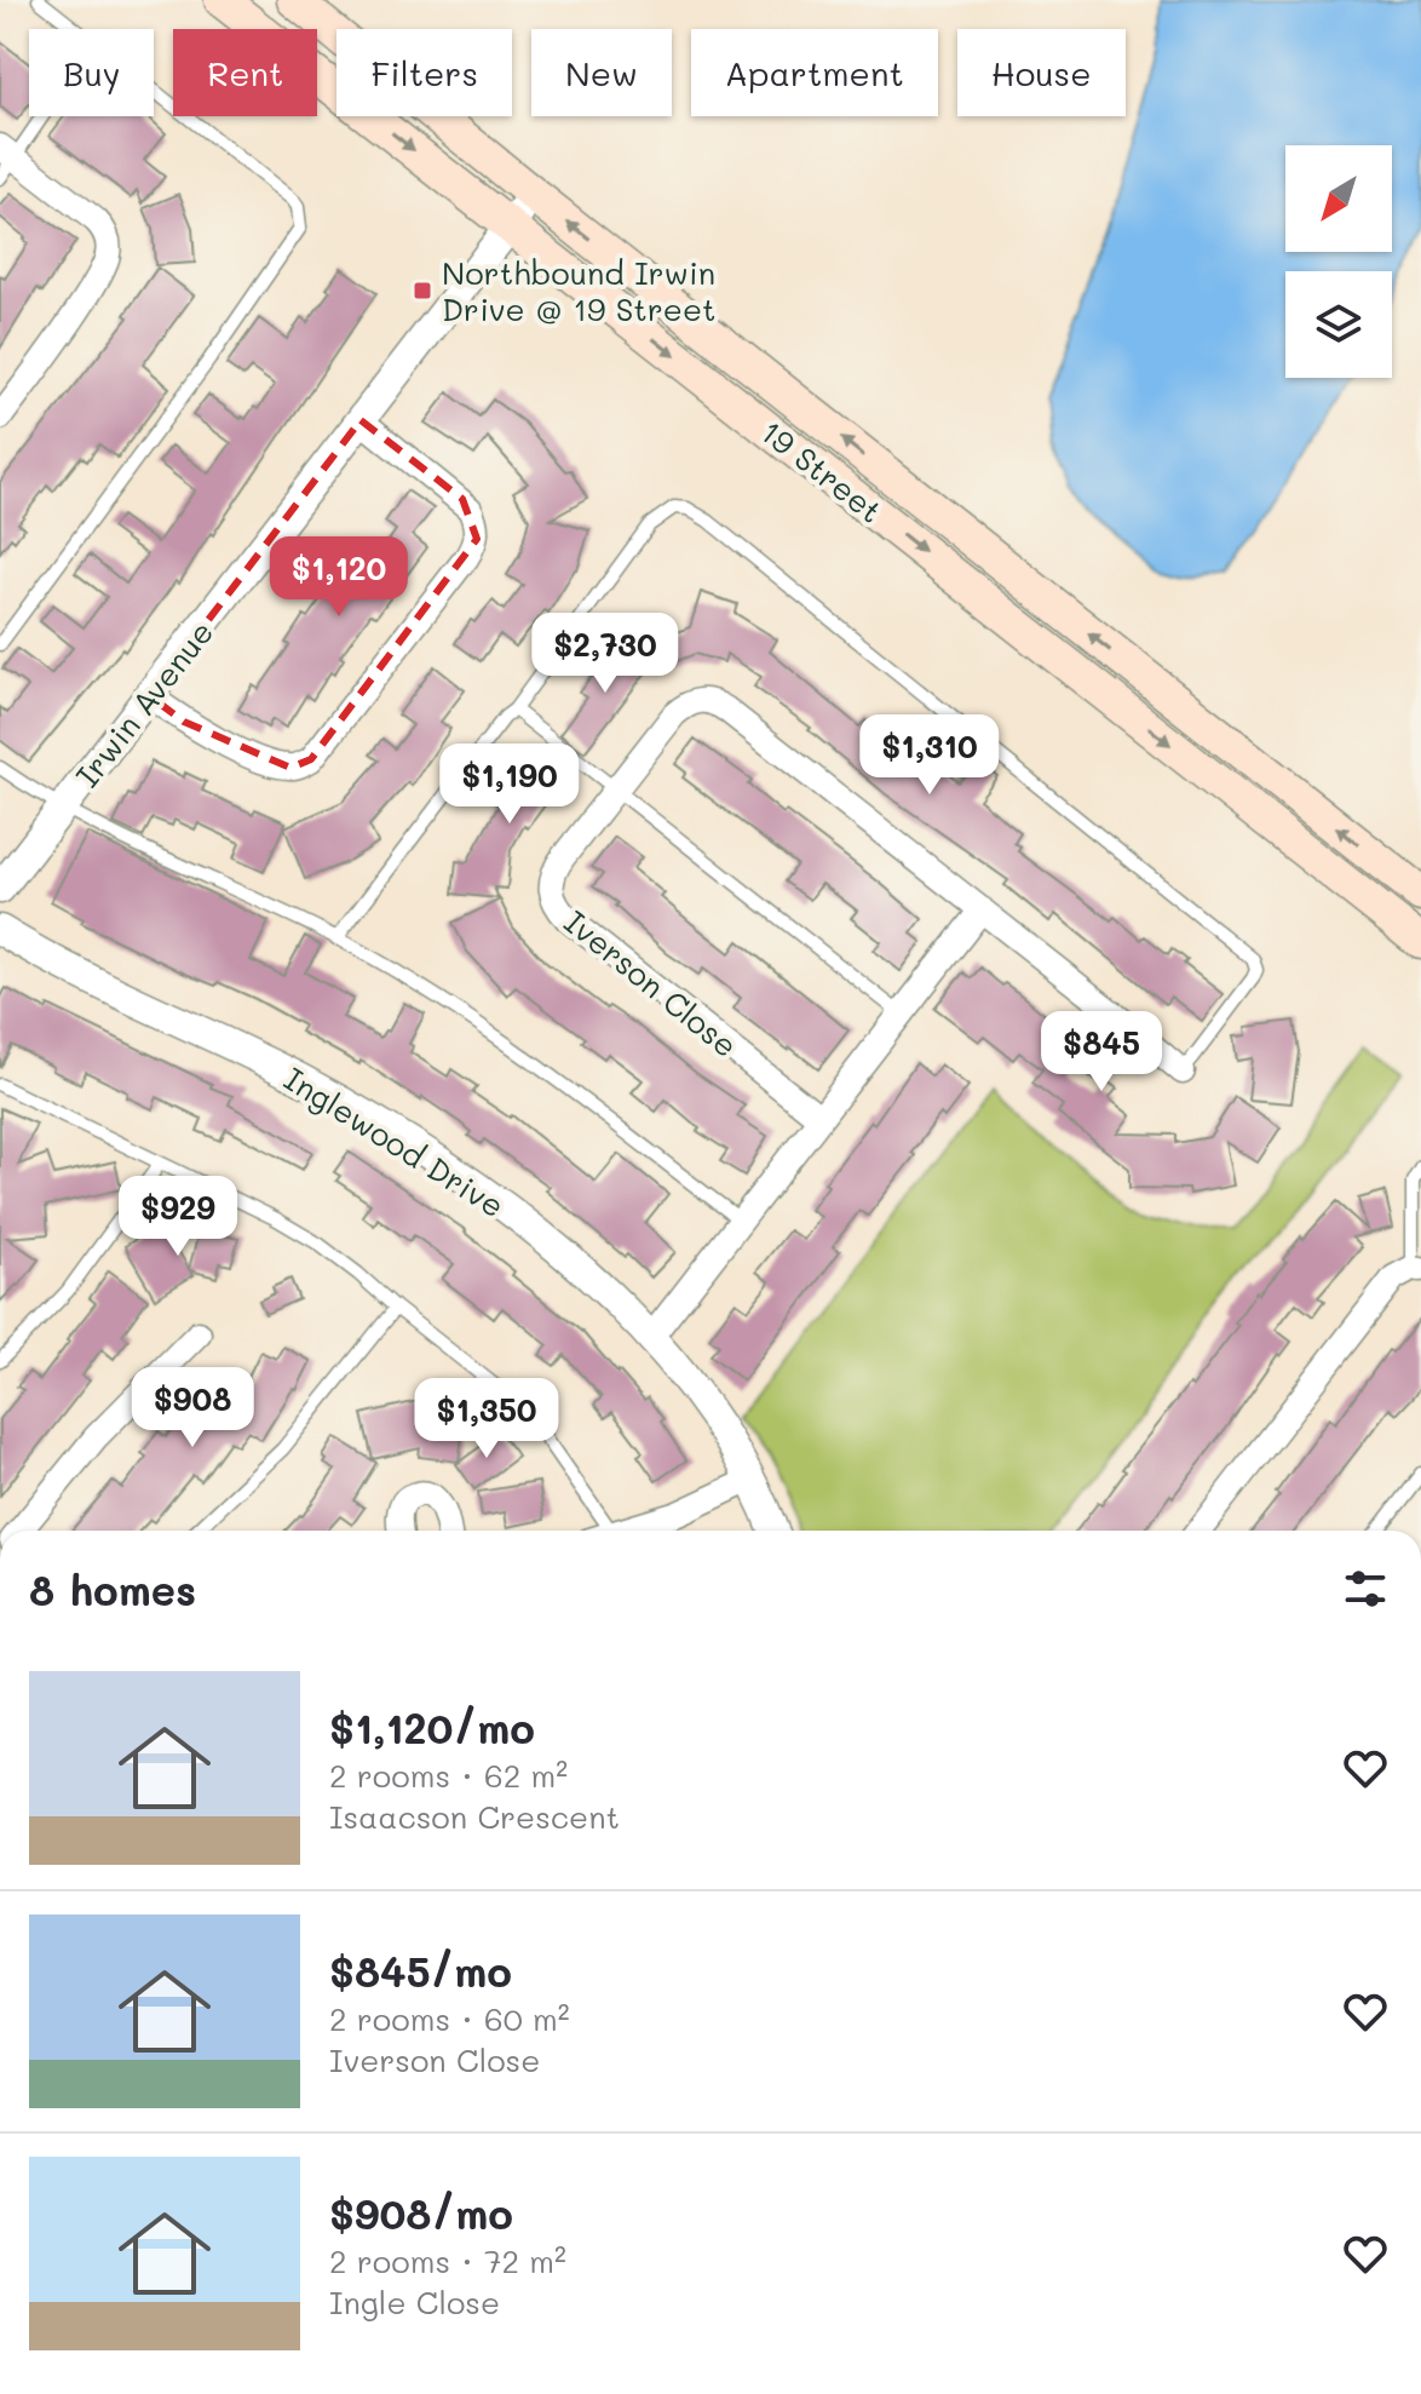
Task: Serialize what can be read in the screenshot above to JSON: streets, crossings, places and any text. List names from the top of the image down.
{
  "streets": {
    "main road": ["19 Street"],
    "street": ["Irwin Avenue", "Iverson Close", "Inglewood Drive"]
  },
  "crossings": [
    ["19 Street", "Irwin Avenue"]
  ],
  "places": {
    "transit": ["Northbound Irwin Drive @ 19 Street"]
  },
  "north": "bottom left",
  "page": {
    "chip": [
      "Buy",
      "Rent",
      "Filters",
      "New",
      "Apartment",
      "House"
    ],
    "price": [
      "$1,120",
      "$2,730",
      "$1,310",
      "$1,190",
      "$845",
      "$929",
      "$908",
      "$1,350"
    ],
    "heading": "8 homes",
    "list": [
      {
        "name": "$1,120/mo",
        "note": "2 rooms · 62 m² · Isaacson Crescent"
      },
      {
        "name": "$845/mo",
        "note": "2 rooms · 60 m² · Iverson Close"
      },
      {
        "name": "$908/mo",
        "note": "2 rooms · 72 m² · Ingle Close"
      }
    ]
  }
}
